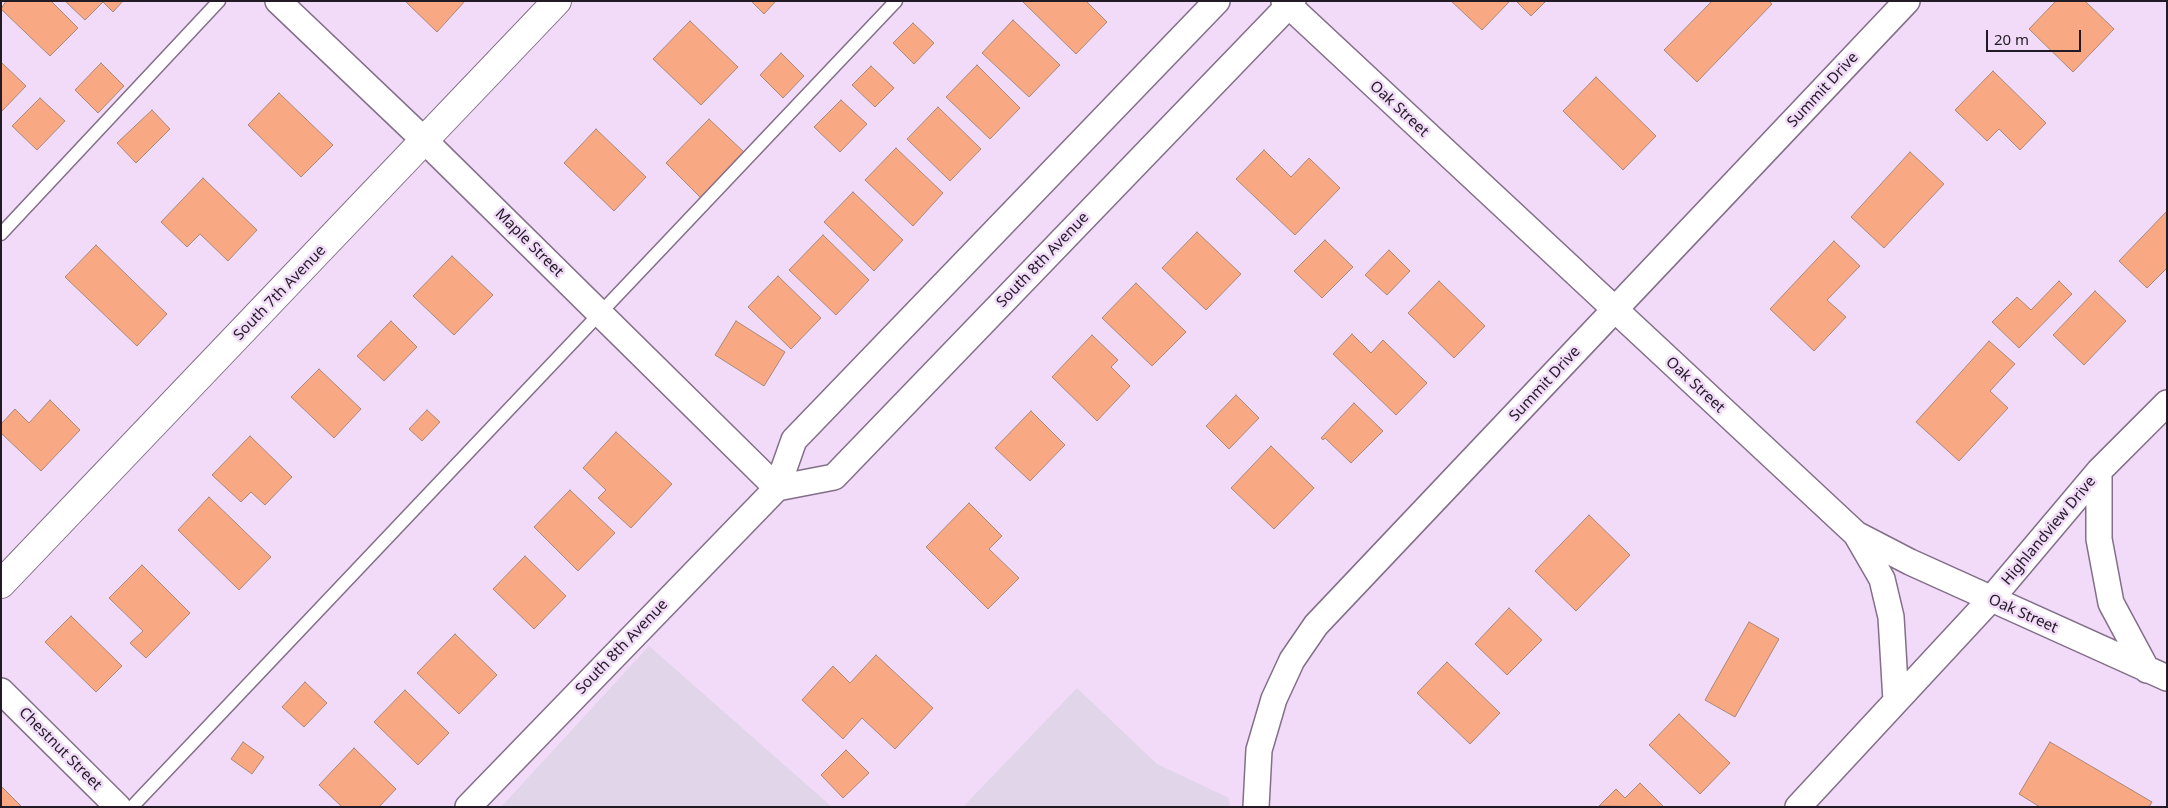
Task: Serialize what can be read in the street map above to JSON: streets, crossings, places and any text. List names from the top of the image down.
{
  "streets": {
    "street": [
      "Summit Drive",
      "Oak Street",
      "Maple Street",
      "South 8th Avenue",
      "South 7th Avenue",
      "Highlandview Drive",
      "Chestnut Street"
    ]
  },
  "crossings": [
    ["Summit Drive", "Oak Street"],
    ["Oak Street", "South 8th Avenue"],
    ["Oak Street", "Highlandview Drive"],
    ["Maple Street", "South 8th Avenue"],
    ["Maple Street", "South 7th Avenue"]
  ],
  "scale_bar": "20 m"
}
